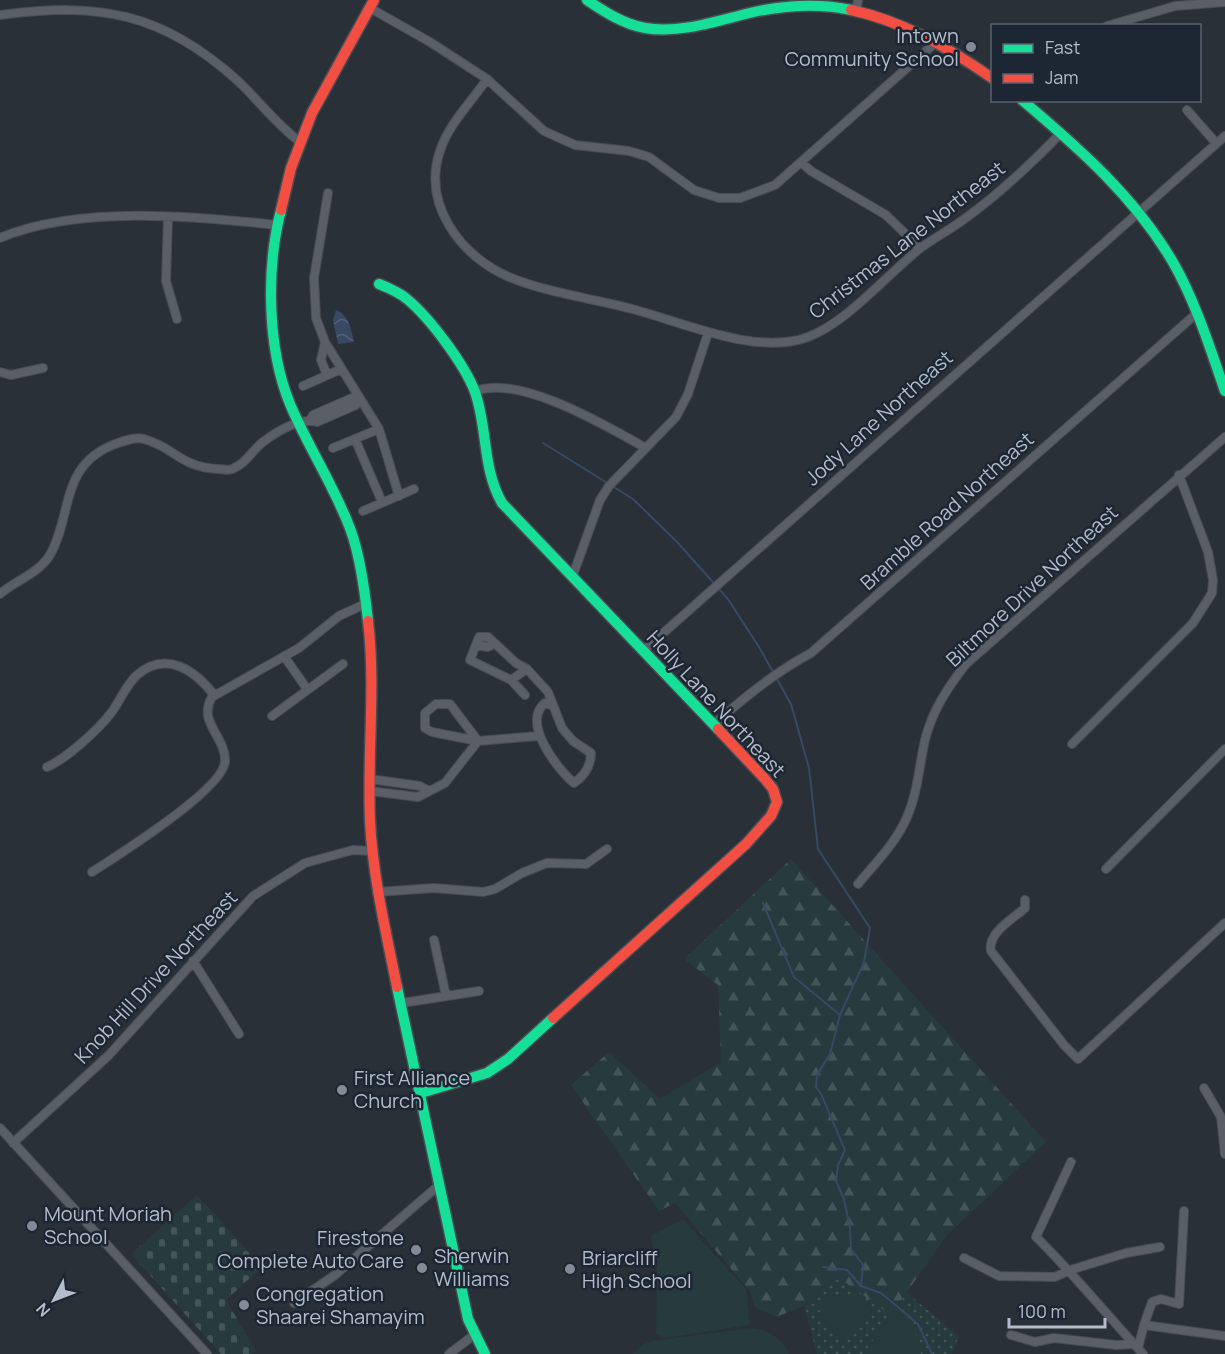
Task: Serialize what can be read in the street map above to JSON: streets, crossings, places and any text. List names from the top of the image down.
{
  "streets": {
    "main road": ["Holly Lane Northeast"],
    "street": [
      "Christmas Lane Northeast",
      "Jody Lane Northeast",
      "Bramble Road Northeast",
      "Biltmore Drive Northeast",
      "Knob Hill Drive Northeast"
    ]
  },
  "crossings": [
    ["Jody Lane Northeast", "Holly Lane Northeast"],
    ["Bramble Road Northeast", "Holly Lane Northeast"]
  ],
  "places": [
    "Intown Community School",
    "First Alliance Church",
    "Mount Moriah School",
    "Firestone Complete Auto Care",
    "Sherwin Williams",
    "Briarcliff High School",
    "Congregation Shaarei Shamayim"
  ],
  "legend": ["Fast", "Jam"],
  "scale_bar": "100 m",
  "north": "bottom left"
}
